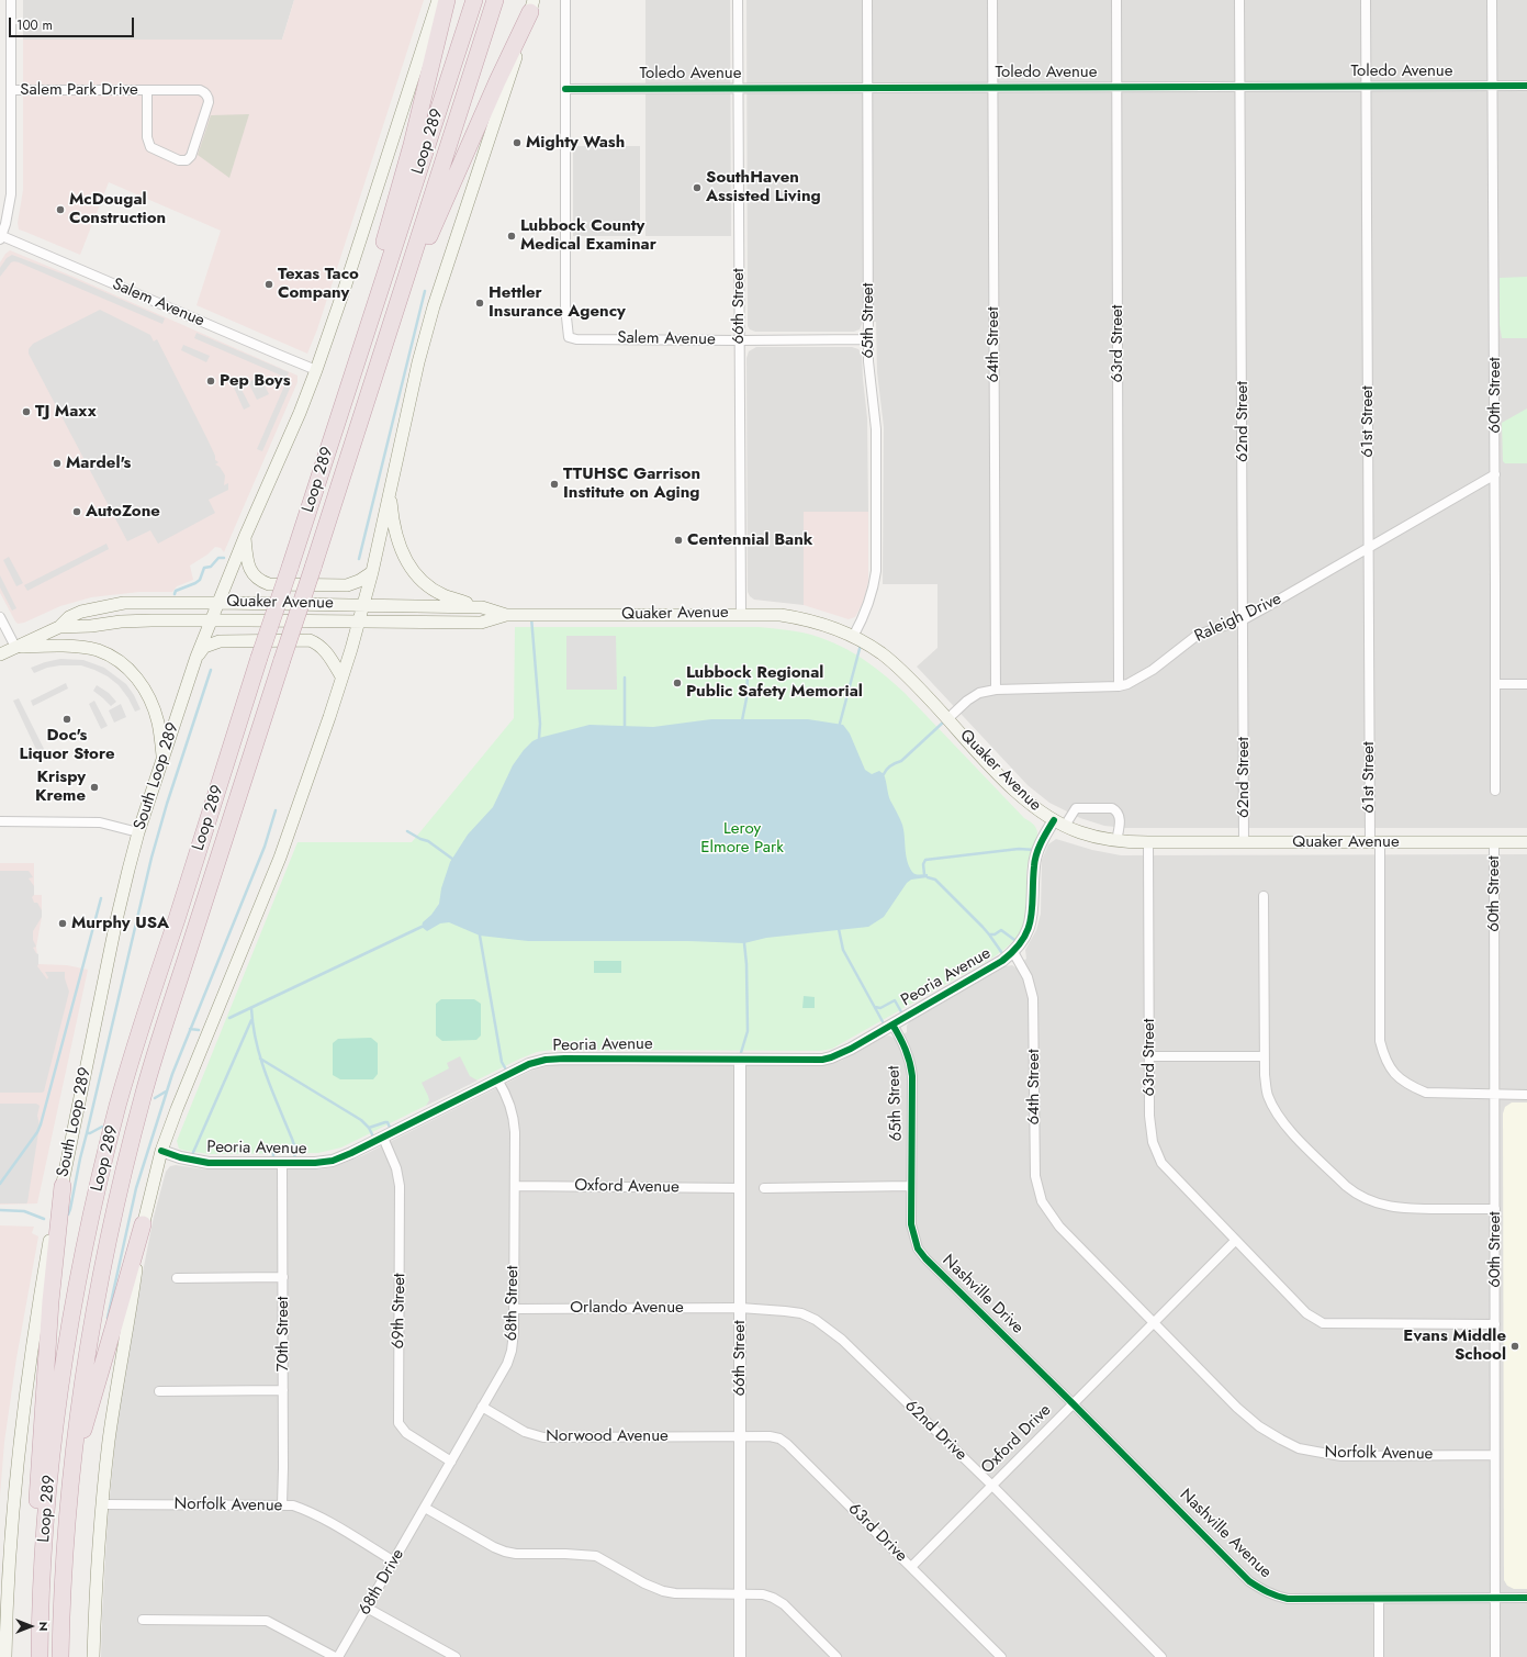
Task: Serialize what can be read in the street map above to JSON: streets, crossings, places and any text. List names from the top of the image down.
{
  "streets": {
    "highway": ["Loop 289"],
    "main road": ["Quaker Avenue", "South Loop 289"],
    "street": [
      "Toledo Avenue",
      "Salem Park Drive",
      "Salem Avenue",
      "66th Street",
      "65th Street",
      "63rd Street",
      "64th Street",
      "60th Street",
      "62nd Street",
      "61st Street",
      "Raleigh Drive",
      "Peoria Avenue",
      "Oxford Avenue",
      "Nashville Drive",
      "68th Street",
      "Orlando Avenue",
      "69th Street",
      "70th Street",
      "62nd Drive",
      "Norwood Avenue",
      "Oxford Drive",
      "Norfolk Avenue",
      "63rd Drive",
      "Nashville Avenue",
      "68th Drive"
    ]
  },
  "crossings": [
    ["Toledo Avenue", "Salem Avenue"],
    ["Toledo Avenue", "66th Street"],
    ["Toledo Avenue", "65th Street"],
    ["Toledo Avenue", "63rd Street"],
    ["Toledo Avenue", "64th Street"],
    ["Toledo Avenue", "60th Street"],
    ["Toledo Avenue", "62nd Street"],
    ["Toledo Avenue", "61st Street"],
    ["Salem Avenue", "66th Street"],
    ["Salem Avenue", "65th Street"],
    ["Salem Avenue", "South Loop 289"],
    ["66th Street", "Quaker Avenue"],
    ["66th Street", "Peoria Avenue"],
    ["66th Street", "Oxford Avenue"],
    ["66th Street", "Orlando Avenue"],
    ["66th Street", "62nd Drive"],
    ["66th Street", "Norwood Avenue"],
    ["66th Street", "63rd Drive"],
    ["65th Street", "Quaker Avenue"],
    ["65th Street", "Peoria Avenue"],
    ["65th Street", "Nashville Drive"],
    ["63rd Street", "Quaker Avenue"],
    ["63rd Street", "Raleigh Drive"],
    ["63rd Street", "Oxford Drive"],
    ["64th Street", "Raleigh Drive"],
    ["64th Street", "Peoria Avenue"],
    ["64th Street", "Oxford Drive"],
    ["64th Street", "Norfolk Avenue"],
    ["60th Street", "61st Street"],
    ["60th Street", "Quaker Avenue"],
    ["60th Street", "Raleigh Drive"],
    ["60th Street", "Norfolk Avenue"],
    ["60th Street", "Nashville Avenue"],
    ["62nd Street", "Quaker Avenue"],
    ["62nd Street", "Raleigh Drive"],
    ["61st Street", "Quaker Avenue"],
    ["61st Street", "Raleigh Drive"],
    ["Quaker Avenue", "Raleigh Drive"],
    ["Quaker Avenue", "South Loop 289"],
    ["Peoria Avenue", "68th Street"],
    ["Peoria Avenue", "69th Street"],
    ["Peoria Avenue", "70th Street"],
    ["Oxford Avenue", "68th Street"],
    ["Nashville Drive", "Oxford Drive"],
    ["Nashville Drive", "Nashville Avenue"],
    ["68th Street", "Orlando Avenue"],
    ["68th Street", "69th Street"],
    ["68th Street", "Norwood Avenue"],
    ["68th Street", "68th Drive"],
    ["Orlando Avenue", "62nd Drive"],
    ["70th Street", "Norfolk Avenue"],
    ["62nd Drive", "Oxford Drive"],
    ["Norwood Avenue", "63rd Drive"],
    ["Oxford Drive", "Norfolk Avenue"],
    ["Oxford Drive", "63rd Drive"],
    ["Oxford Drive", "Nashville Avenue"],
    ["Norfolk Avenue", "68th Drive"]
  ],
  "parks": ["Leroy Elmore Park"],
  "places": [
    "Mighty Wash",
    "SouthHaven Assisted Living",
    "McDougal Construction",
    "Lubbock County Medical Examinar",
    "Texas Taco Company",
    "Hettler Insurance Agency",
    "Pep Boys",
    "TJ Maxx",
    "Mardel's",
    "TTUHSC Garrison Institute on Aging",
    "AutoZone",
    "Centennial Bank",
    "Lubbock Regional Public Safety Memorial",
    "Doc's Liquor Store",
    "Krispy Kreme",
    "Murphy USA",
    "Evans Middle School"
  ],
  "scale_bar": "100 m",
  "north": "right"
}
